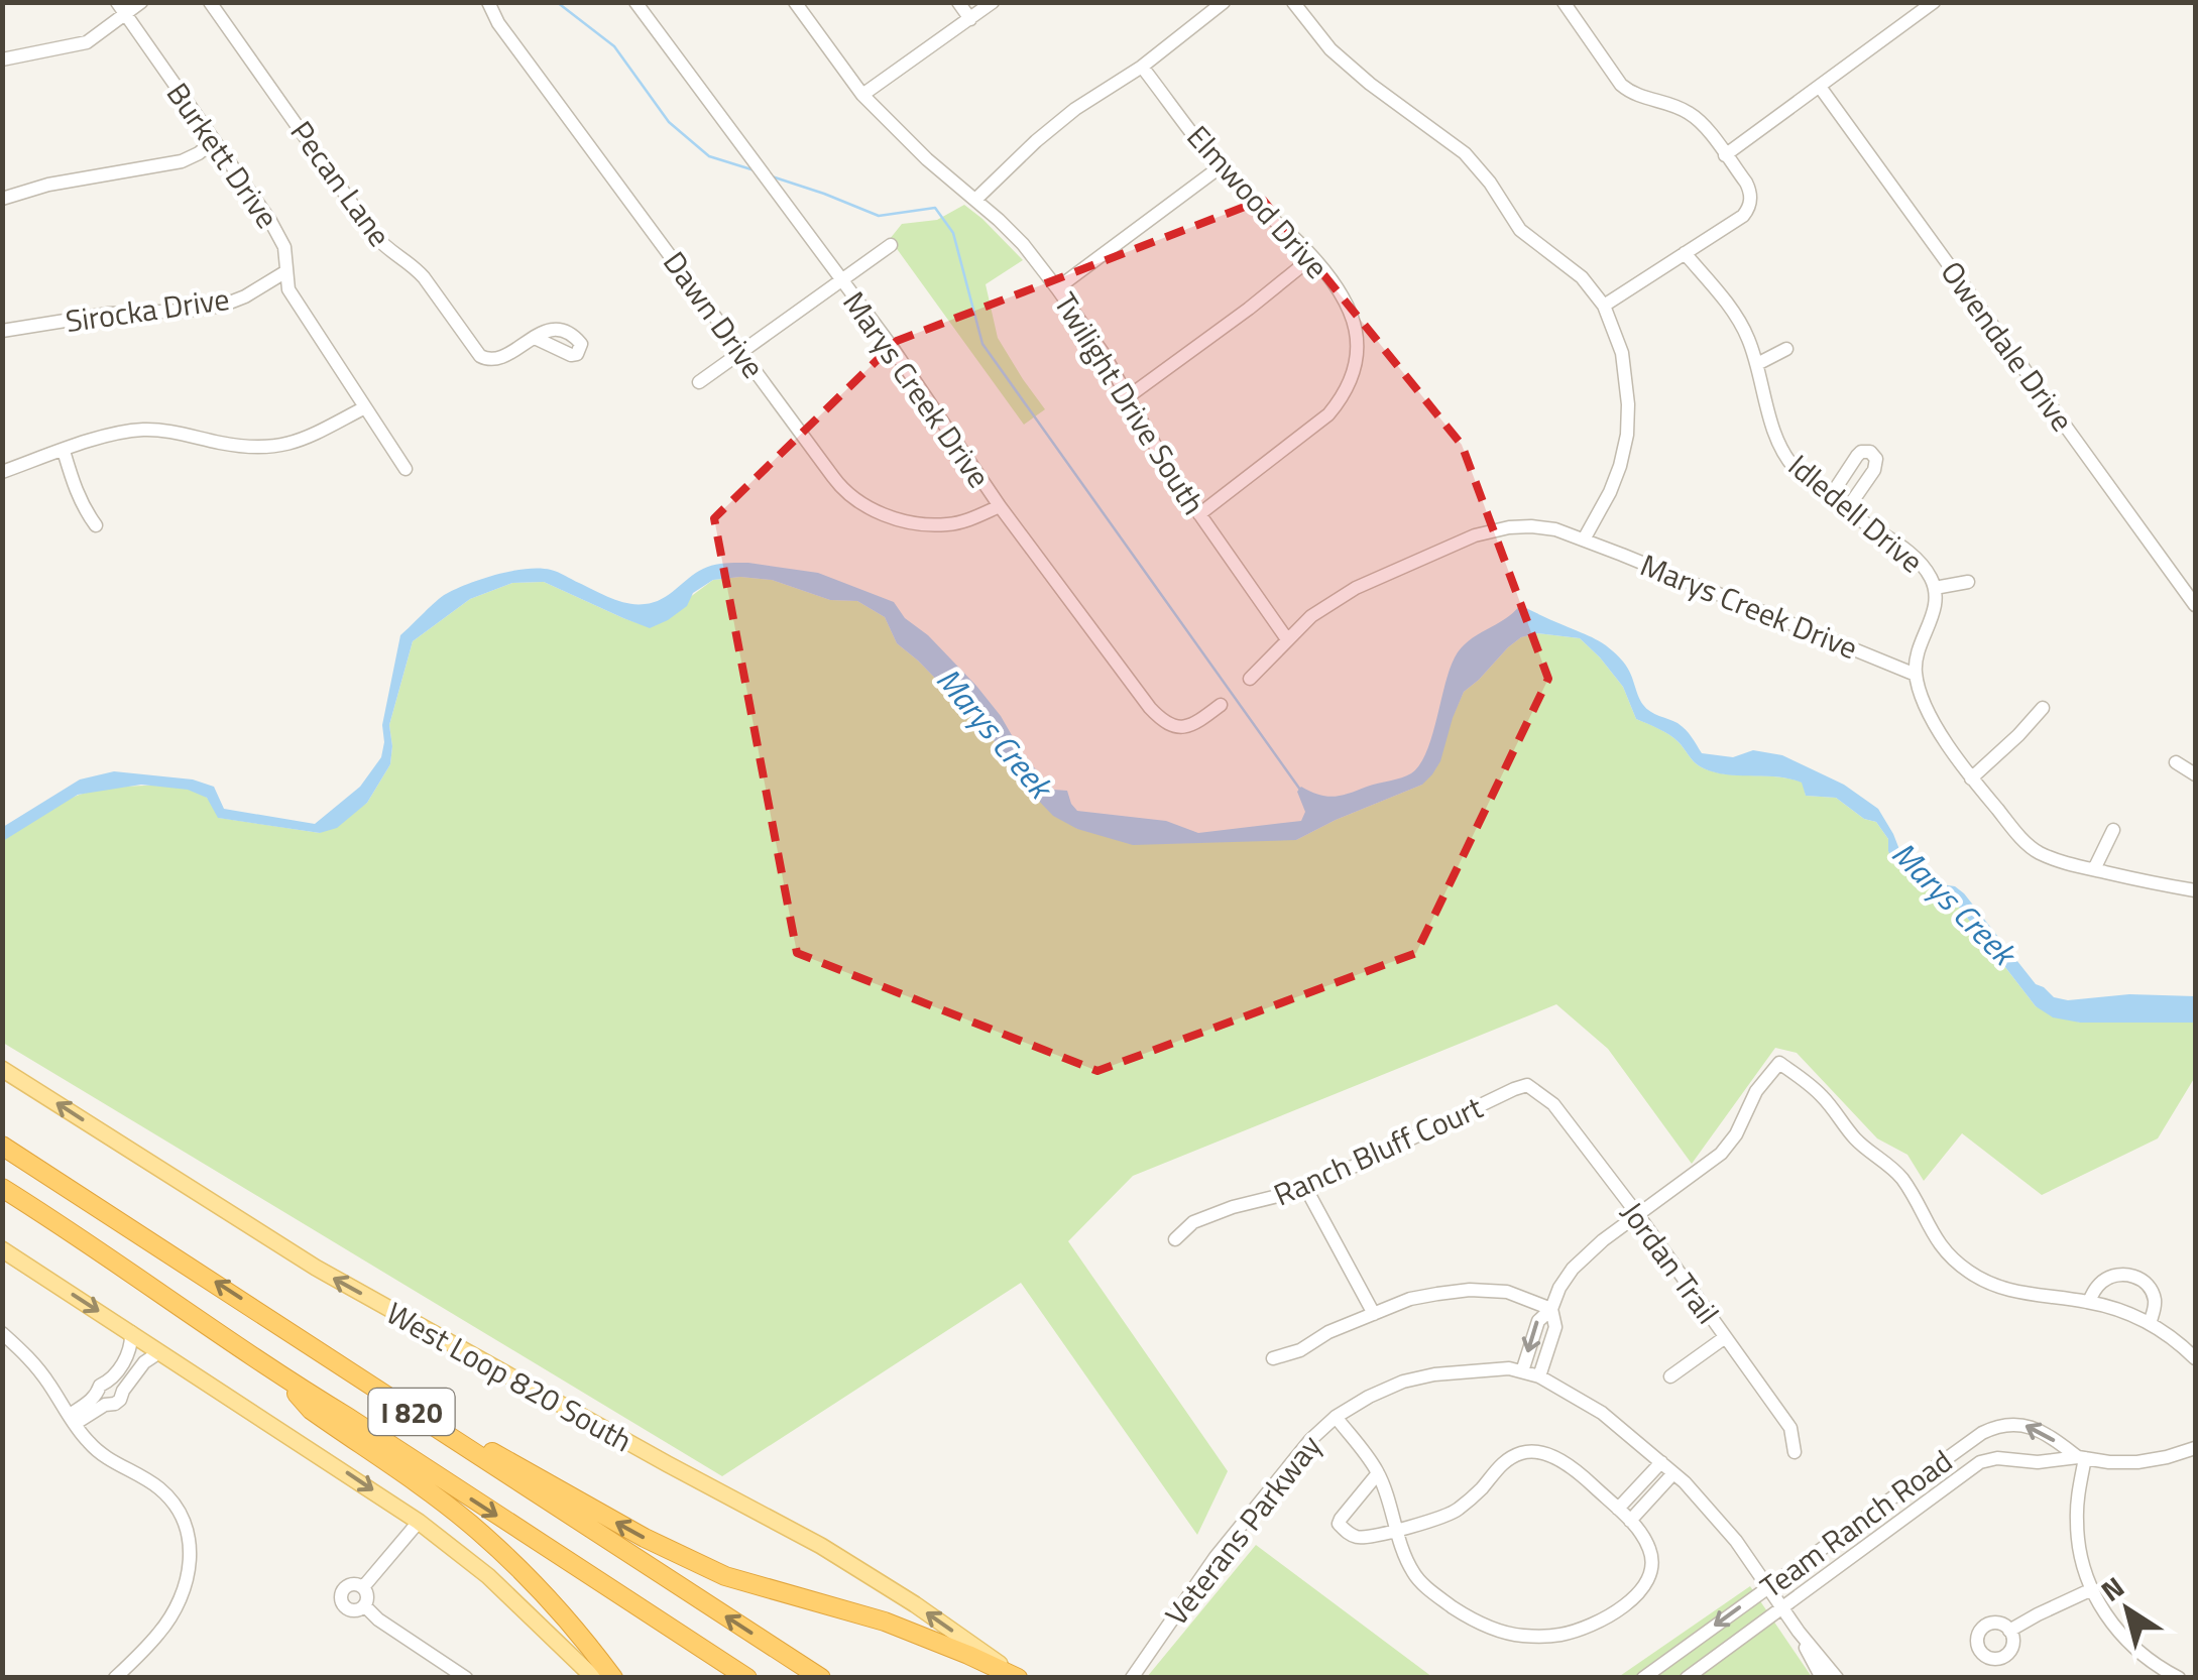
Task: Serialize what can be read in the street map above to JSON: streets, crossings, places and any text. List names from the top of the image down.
{
  "streets": {
    "highway": ["I 820"],
    "main road": ["West Loop 820 South"],
    "street": [
      "Burkett Drive",
      "Pecan Lane",
      "Elmwood Drive",
      "Sirocka Drive",
      "Dawn Drive",
      "Owendale Drive",
      "Marys Creek Drive",
      "Twilight Drive South",
      "Idledell Drive",
      "Ranch Bluff Court",
      "Jordan Trail",
      "Team Ranch Road",
      "Veterans Parkway"
    ]
  },
  "crossings": [
    ["Burkett Drive", "Sirocka Drive"],
    ["Elmwood Drive", "Twilight Drive South"],
    ["Dawn Drive", "Marys Creek Drive"],
    ["Marys Creek Drive", "Twilight Drive South"],
    ["Marys Creek Drive", "Idledell Drive"],
    ["Ranch Bluff Court", "Jordan Trail"],
    ["Team Ranch Road", "Veterans Parkway"]
  ],
  "one_way": ["West Loop 820 South"],
  "water": ["Marys Creek"],
  "north": "top left"
}
